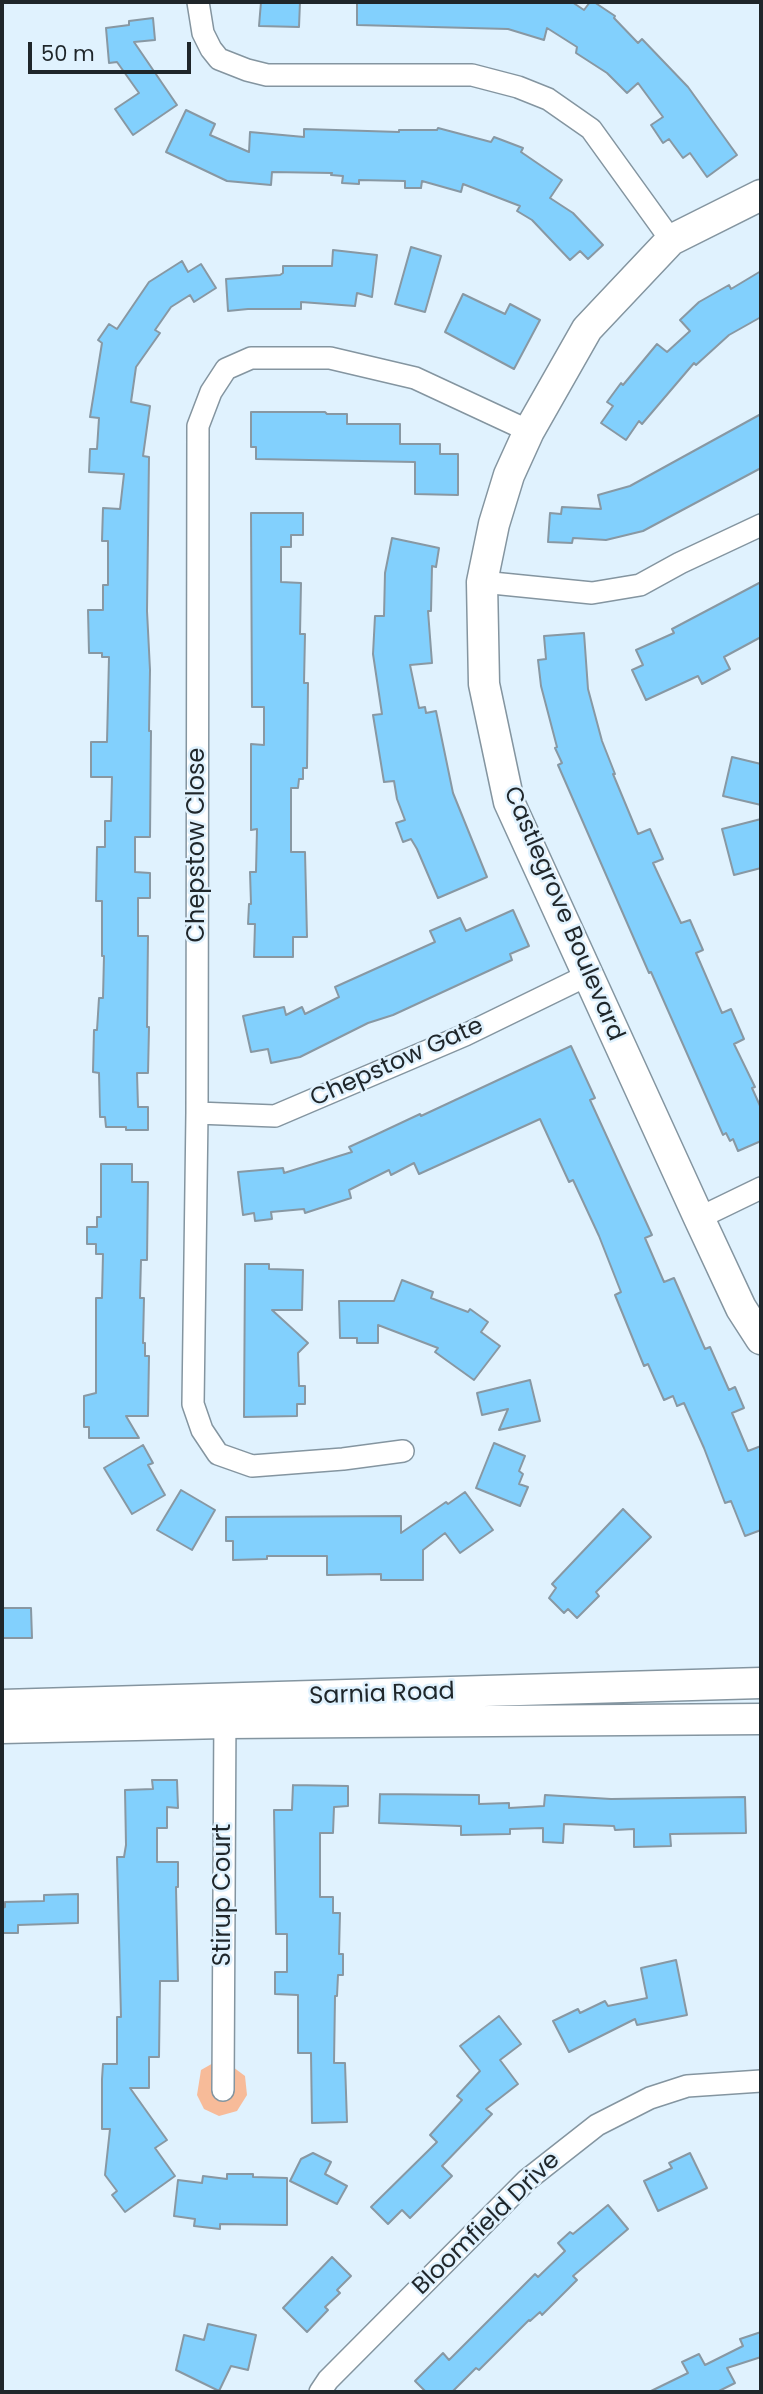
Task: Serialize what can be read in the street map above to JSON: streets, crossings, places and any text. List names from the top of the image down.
{
  "streets": {
    "main road": ["Castlegrove Boulevard", "Sarnia Road"],
    "street": [
      "Chepstow Close",
      "Chepstow Gate",
      "Stirup Court",
      "Bloomfield Drive"
    ]
  },
  "crossings": [
    ["Chepstow Close", "Castlegrove Boulevard"],
    ["Chepstow Close", "Chepstow Gate"],
    ["Castlegrove Boulevard", "Chepstow Gate"],
    ["Sarnia Road", "Stirup Court"]
  ],
  "scale_bar": "50 m"
}
